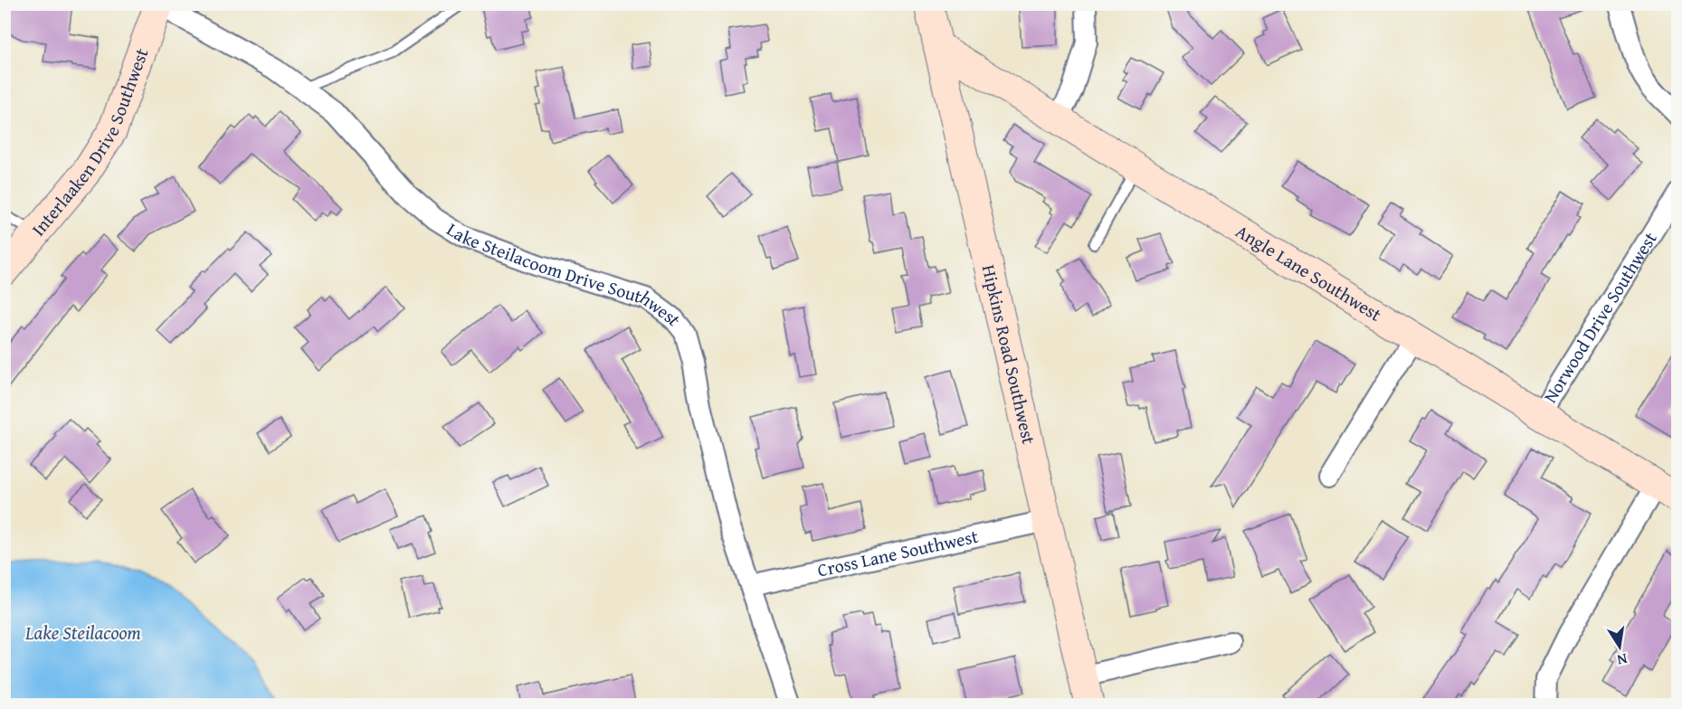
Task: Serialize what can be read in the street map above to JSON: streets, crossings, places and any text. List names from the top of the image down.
{
  "streets": {
    "street": [
      "Interlaaken Drive Southwest",
      "Angle Lane Southwest",
      "Lake Steilacoom Drive Southwest",
      "Norwood Drive Southwest",
      "Hipkins Road Southwest",
      "Cross Lane Southwest"
    ]
  },
  "crossings": [
    ["Interlaaken Drive Southwest", "Lake Steilacoom Drive Southwest"],
    ["Angle Lane Southwest", "Norwood Drive Southwest"],
    ["Angle Lane Southwest", "Hipkins Road Southwest"],
    ["Lake Steilacoom Drive Southwest", "Cross Lane Southwest"],
    ["Hipkins Road Southwest", "Cross Lane Southwest"]
  ],
  "water": ["Lake Steilacoom"],
  "north": "bottom"
}
